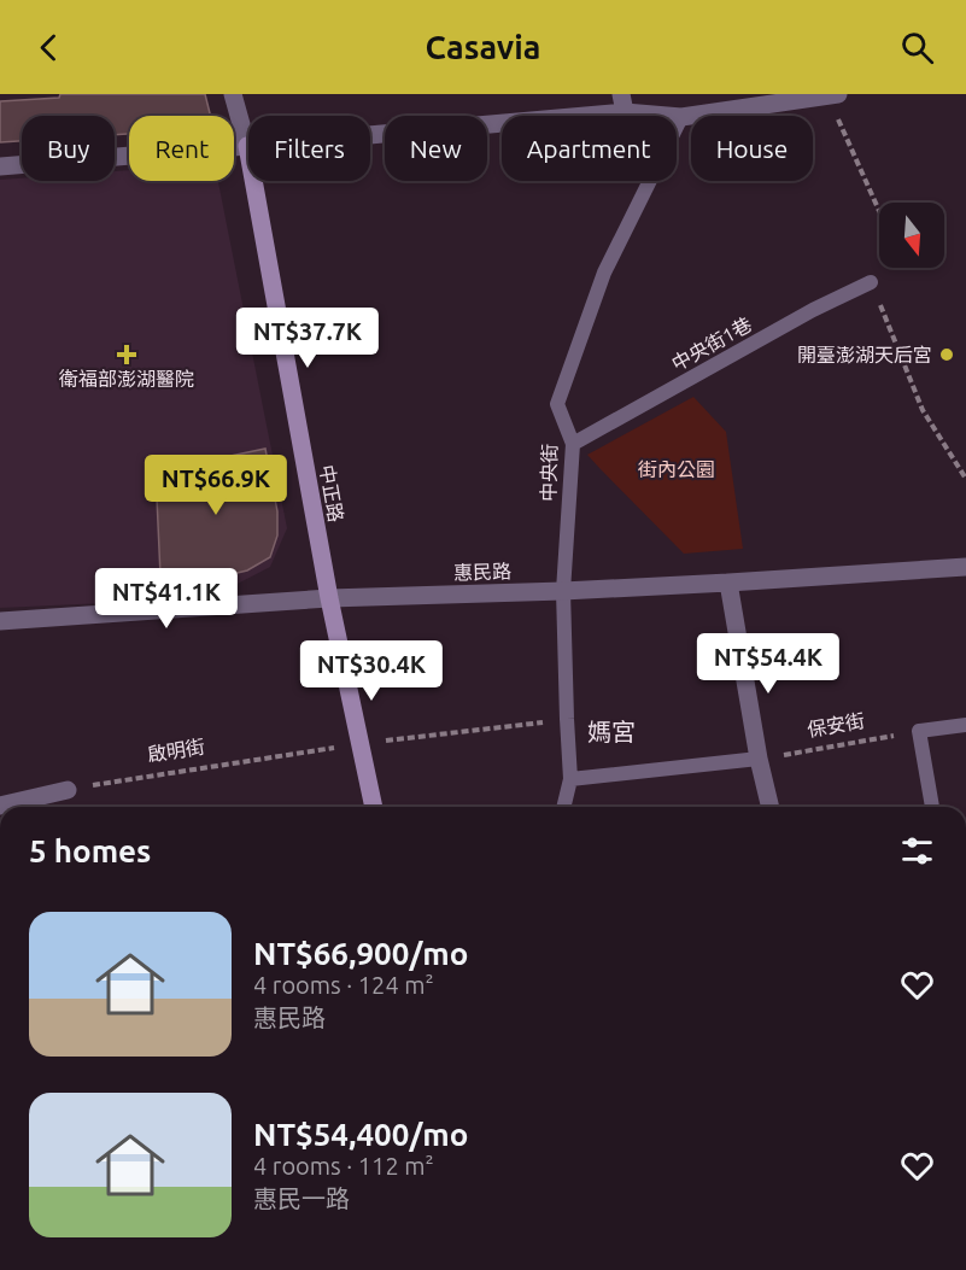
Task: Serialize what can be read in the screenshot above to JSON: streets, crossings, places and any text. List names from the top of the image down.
{
  "streets": {
    "main road": ["中正路"],
    "street": ["惠民路"],
    "lane": ["中央街1巷", "中央街"],
    "path": ["保安街", "啟明街"]
  },
  "crossings": [
    ["中央街1巷", "中央街"],
    ["中央街", "惠民路"],
    ["中央街", "啟明街"],
    ["中正路", "惠民路"],
    ["中正路", "啟明街"]
  ],
  "districts": ["媽宮"],
  "parks": ["街內公園"],
  "places": {
    "health": ["衛福部澎湖醫院"],
    "other": ["開臺澎湖天后宮"]
  },
  "north": "bottom",
  "page": {
    "header": "Casavia",
    "chip": [
      "Buy",
      "Rent",
      "Filters",
      "New",
      "Apartment",
      "House"
    ],
    "price": [
      "NT$37.7K",
      "NT$66.9K",
      "NT$41.1K",
      "NT$54.4K",
      "NT$30.4K"
    ],
    "heading": "5 homes",
    "list": [
      {
        "name": "NT$66,900/mo",
        "note": "4 rooms · 124 m² · 惠民路"
      },
      {
        "name": "NT$54,400/mo",
        "note": "4 rooms · 112 m² · 惠民一路"
      }
    ]
  }
}
